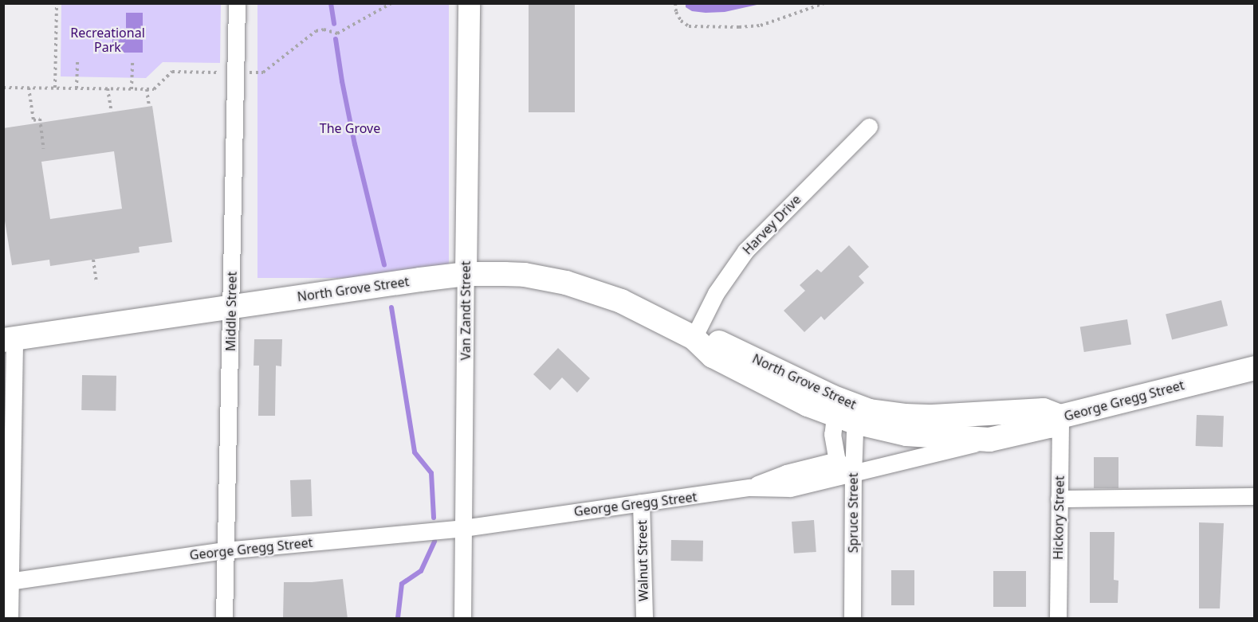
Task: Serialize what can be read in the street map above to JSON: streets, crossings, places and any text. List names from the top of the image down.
{
  "streets": {
    "main road": ["North Grove Street", "George Gregg Street"],
    "street": [
      "Harvey Drive",
      "Van Zandt Street",
      "Middle Street",
      "Spruce Street",
      "Hickory Street",
      "Walnut Street"
    ]
  },
  "crossings": [
    ["Harvey Drive", "North Grove Street"],
    ["North Grove Street", "Van Zandt Street"],
    ["North Grove Street", "Middle Street"],
    ["North Grove Street", "George Gregg Street"],
    ["North Grove Street", "Spruce Street"],
    ["North Grove Street", "Hickory Street"],
    ["Van Zandt Street", "George Gregg Street"],
    ["Middle Street", "George Gregg Street"],
    ["George Gregg Street", "Spruce Street"],
    ["George Gregg Street", "Hickory Street"],
    ["George Gregg Street", "Walnut Street"]
  ],
  "parks": ["Recreational Park", "The Grove"]
}
